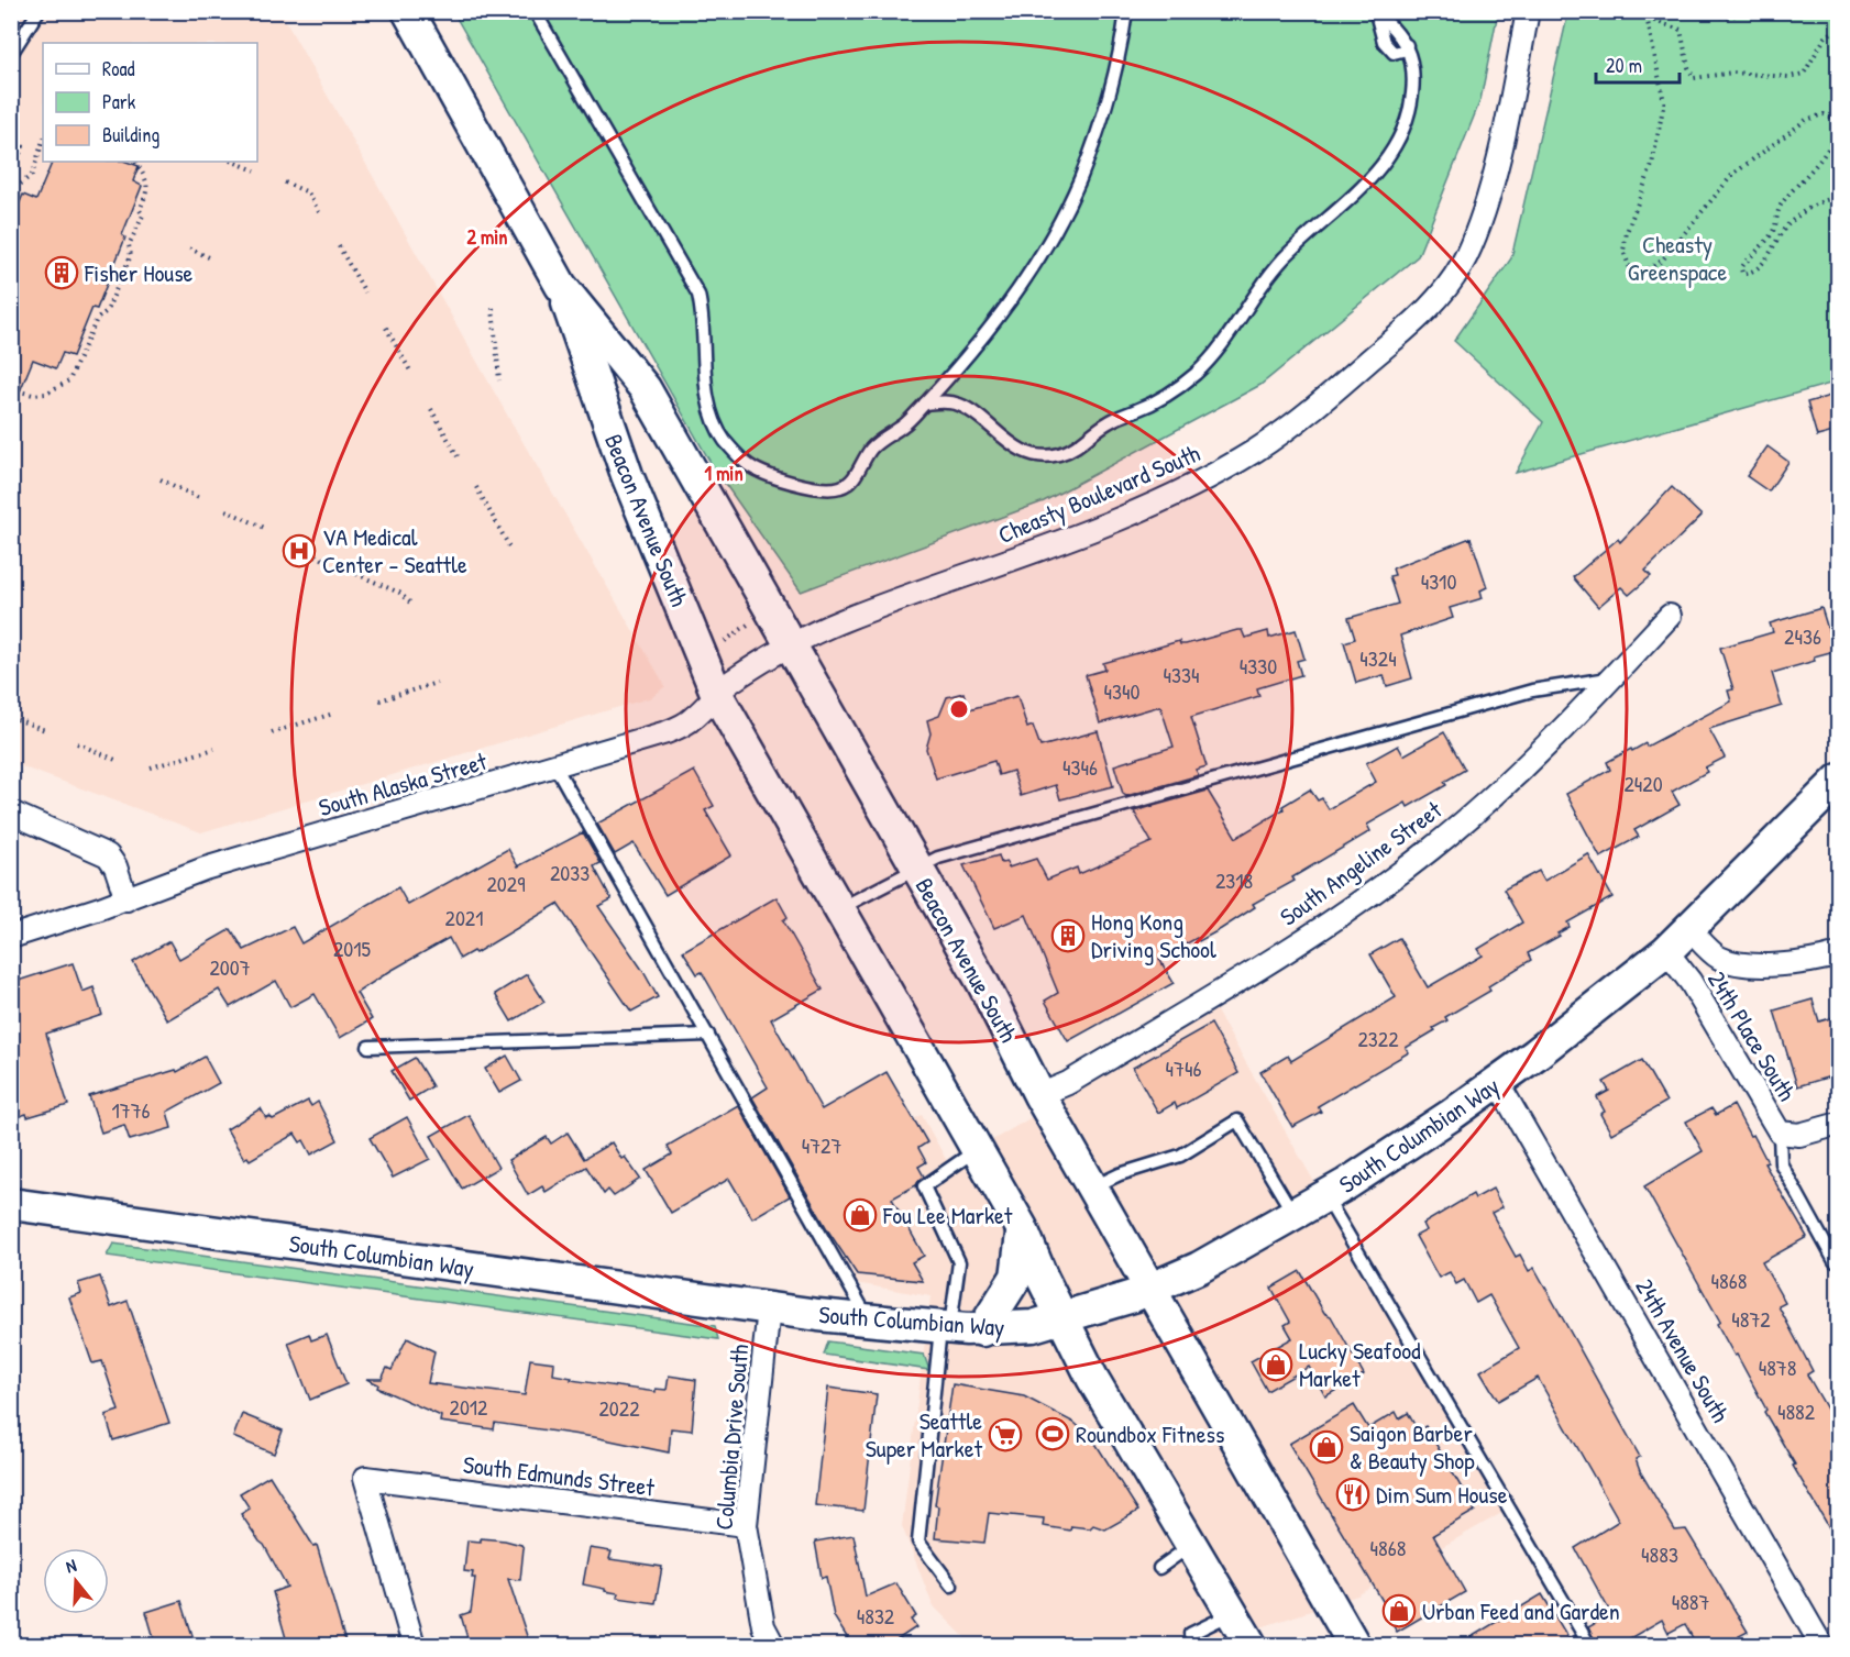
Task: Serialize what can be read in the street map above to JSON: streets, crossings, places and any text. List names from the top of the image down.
{
  "streets": {
    "main road": ["Beacon Avenue South", "South Columbian Way"],
    "street": [
      "Cheasty Boulevard South",
      "South Alaska Street",
      "South Angeline Street",
      "24th Place South",
      "24th Avenue South",
      "Columbia Drive South",
      "South Edmunds Street"
    ]
  },
  "crossings": [
    ["Cheasty Boulevard South", "Beacon Avenue South"],
    ["Cheasty Boulevard South", "South Alaska Street"],
    ["Beacon Avenue South", "South Alaska Street"],
    ["Beacon Avenue South", "South Angeline Street"],
    ["Beacon Avenue South", "South Columbian Way"],
    ["24th Place South", "South Columbian Way"],
    ["South Columbian Way", "24th Avenue South"],
    ["South Columbian Way", "Columbia Drive South"],
    ["Columbia Drive South", "South Edmunds Street"]
  ],
  "parks": ["Cheasty Greenspace"],
  "places": {
    "building": ["Fisher House", "Hong Kong Driving School"],
    "hospital": ["VA Medical Center - Seattle"],
    "shop": [
      "Fou Lee Market",
      "Lucky Seafood Market",
      "Saigon Barber & Beauty Shop",
      "Urban Feed and Garden"
    ],
    "sports": ["Roundbox Fitness"],
    "supermarket": ["Seattle Super Market"],
    "restaurant": ["Dim Sum House"]
  },
  "house_numbers": [
    "4310",
    "2436",
    "4324",
    "4330",
    "4334",
    "4340",
    "4346",
    "2420",
    "2033",
    "2318",
    "2029",
    "2021",
    "2015",
    "2007",
    "2322",
    "4746",
    "1776",
    "4727",
    "4868",
    "4872",
    "4878",
    "2012",
    "2022",
    "4882",
    "4868",
    "4883",
    "4887",
    "4832"
  ],
  "legend": ["Road", "Park", "Building"],
  "scale_bar": "20 m",
  "north": "top",
  "rings": ["2 min", "1 min"]
}
